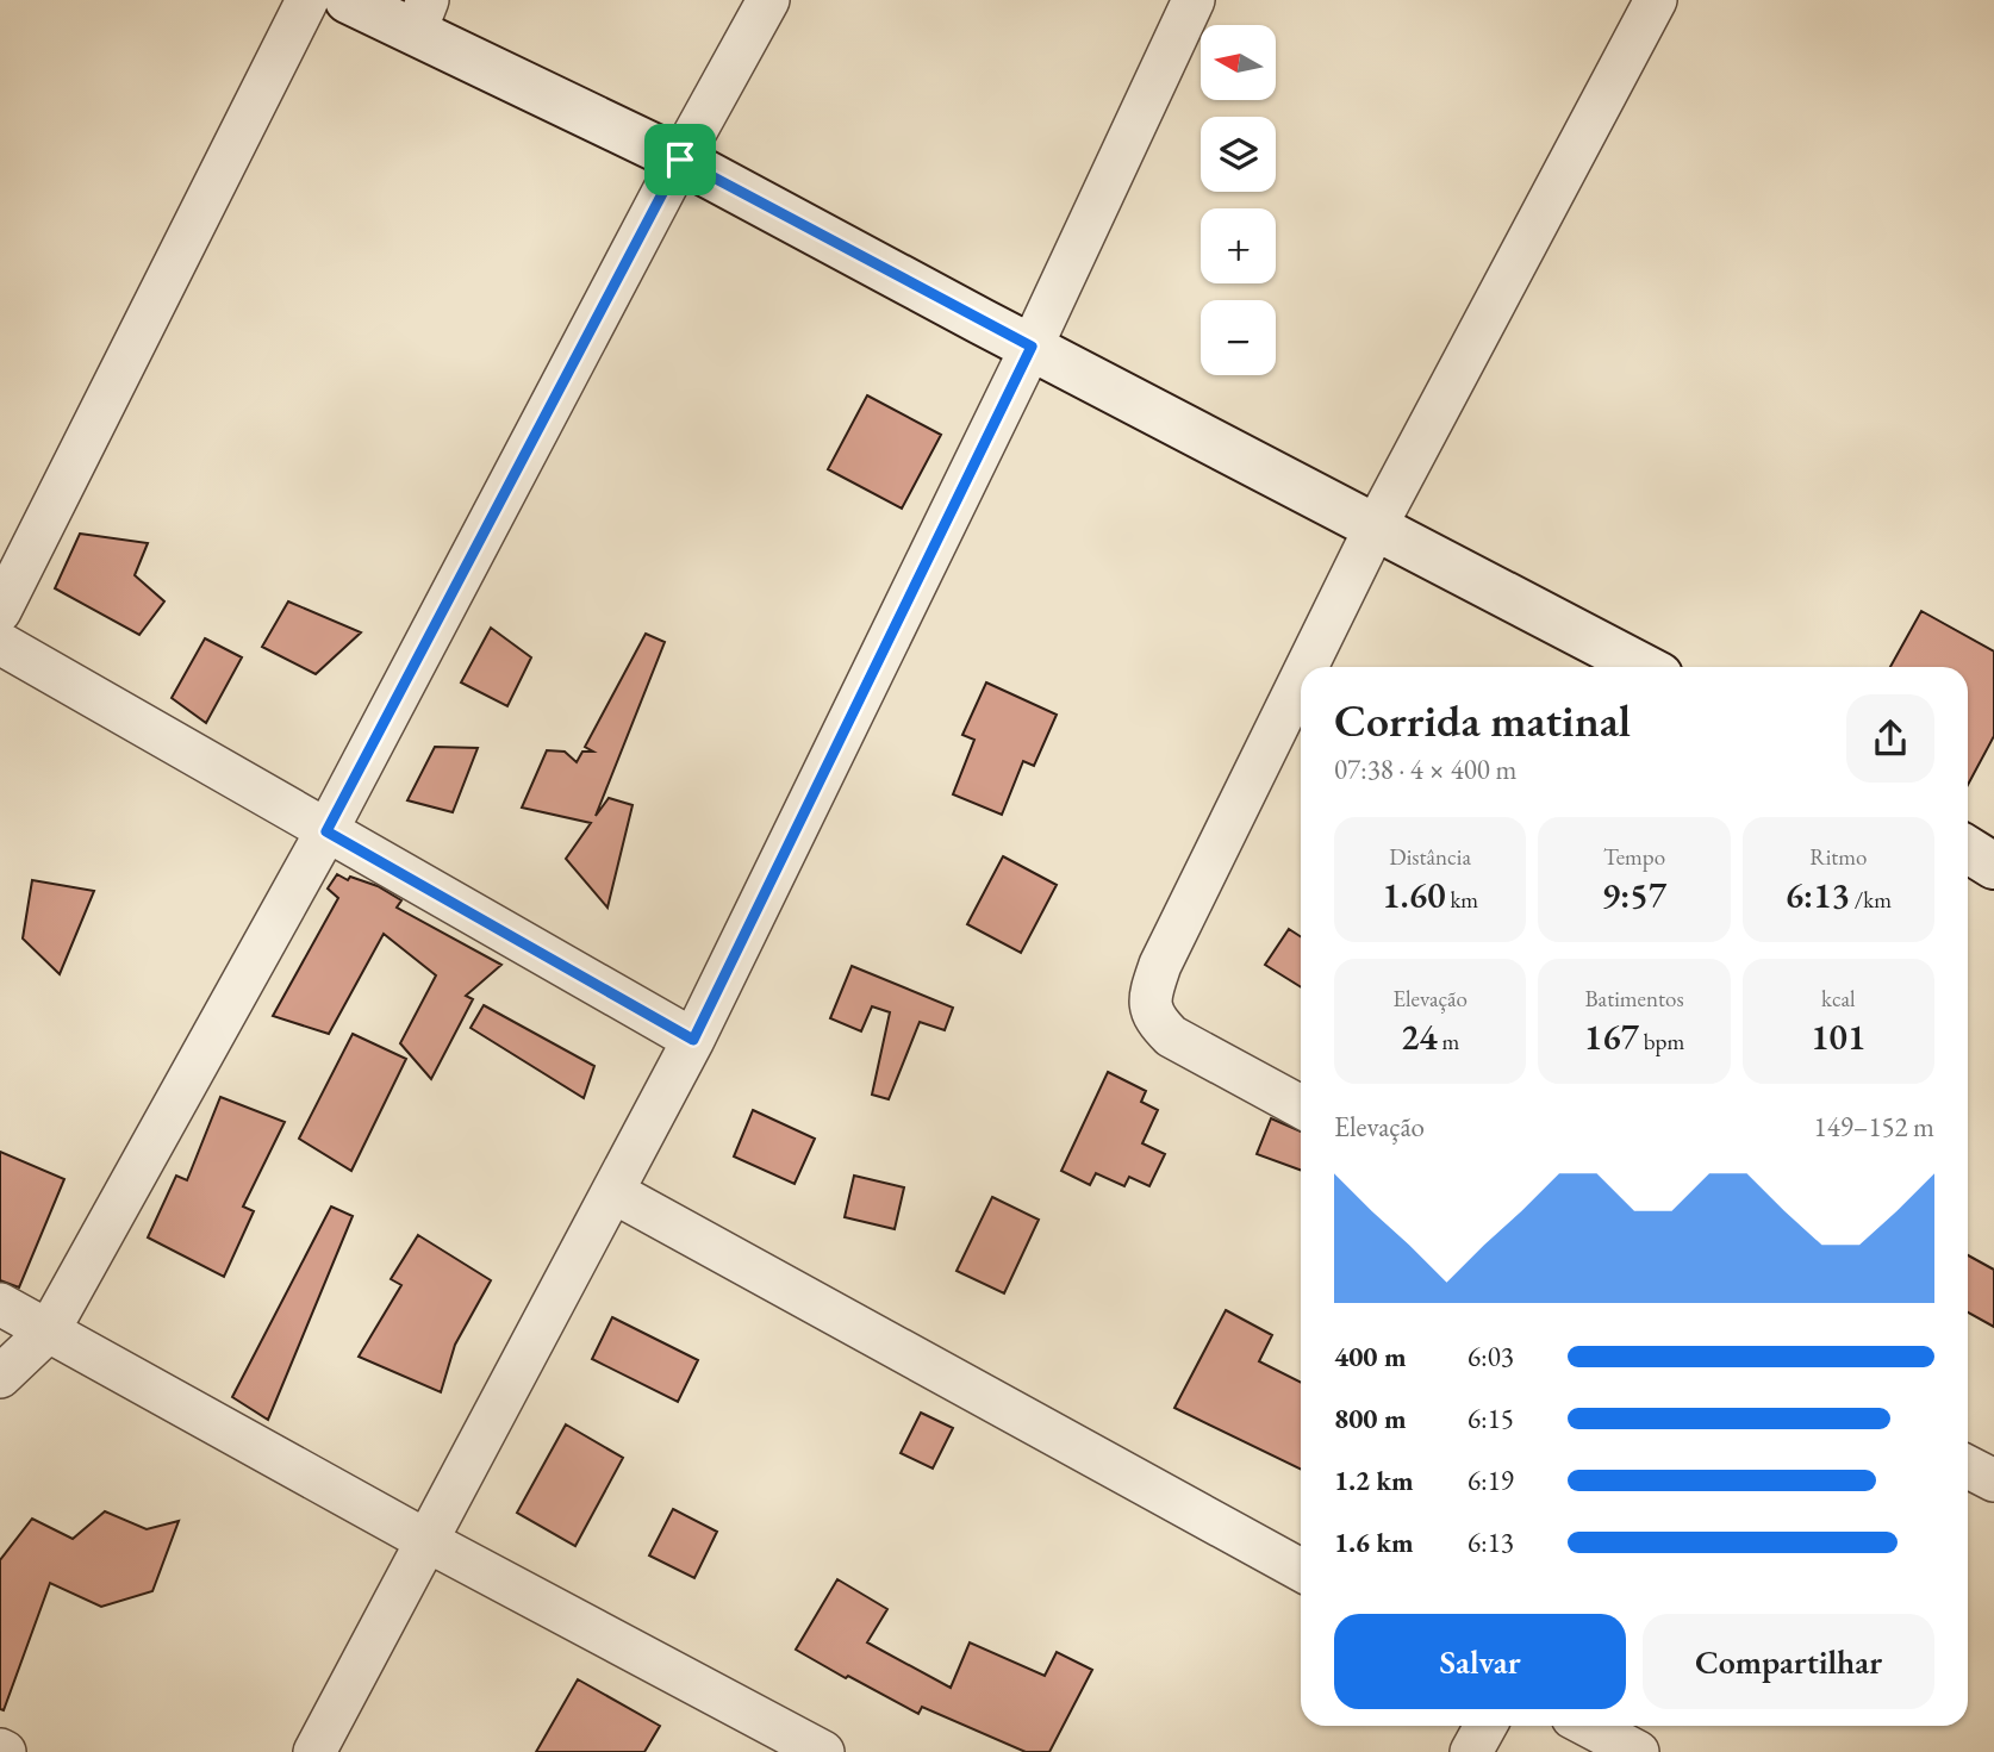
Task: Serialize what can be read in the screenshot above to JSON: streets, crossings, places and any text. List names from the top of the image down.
{
  "north": "left",
  "page": {
    "map_buttons": ["+", "−"],
    "heading": ["Corrida matinal", "07:38 · 4 × 400 m"],
    "stats": [
      ["Distância", "1.60 km"],
      ["Tempo", "9:57"],
      ["Ritmo", "6:13 /km"],
      ["Elevação", "24 m"],
      ["Batimentos", "167 bpm"],
      ["kcal", "101"]
    ],
    "chart": ["Elevação", "149–152 m"],
    "list": [
      {
        "name": "400 m",
        "note": "6:03"
      },
      {
        "name": "800 m",
        "note": "6:15"
      },
      {
        "name": "1.2 km",
        "note": "6:19"
      },
      {
        "name": "1.6 km",
        "note": "6:13"
      }
    ],
    "buttons": ["Salvar", "Compartilhar"]
  }
}
